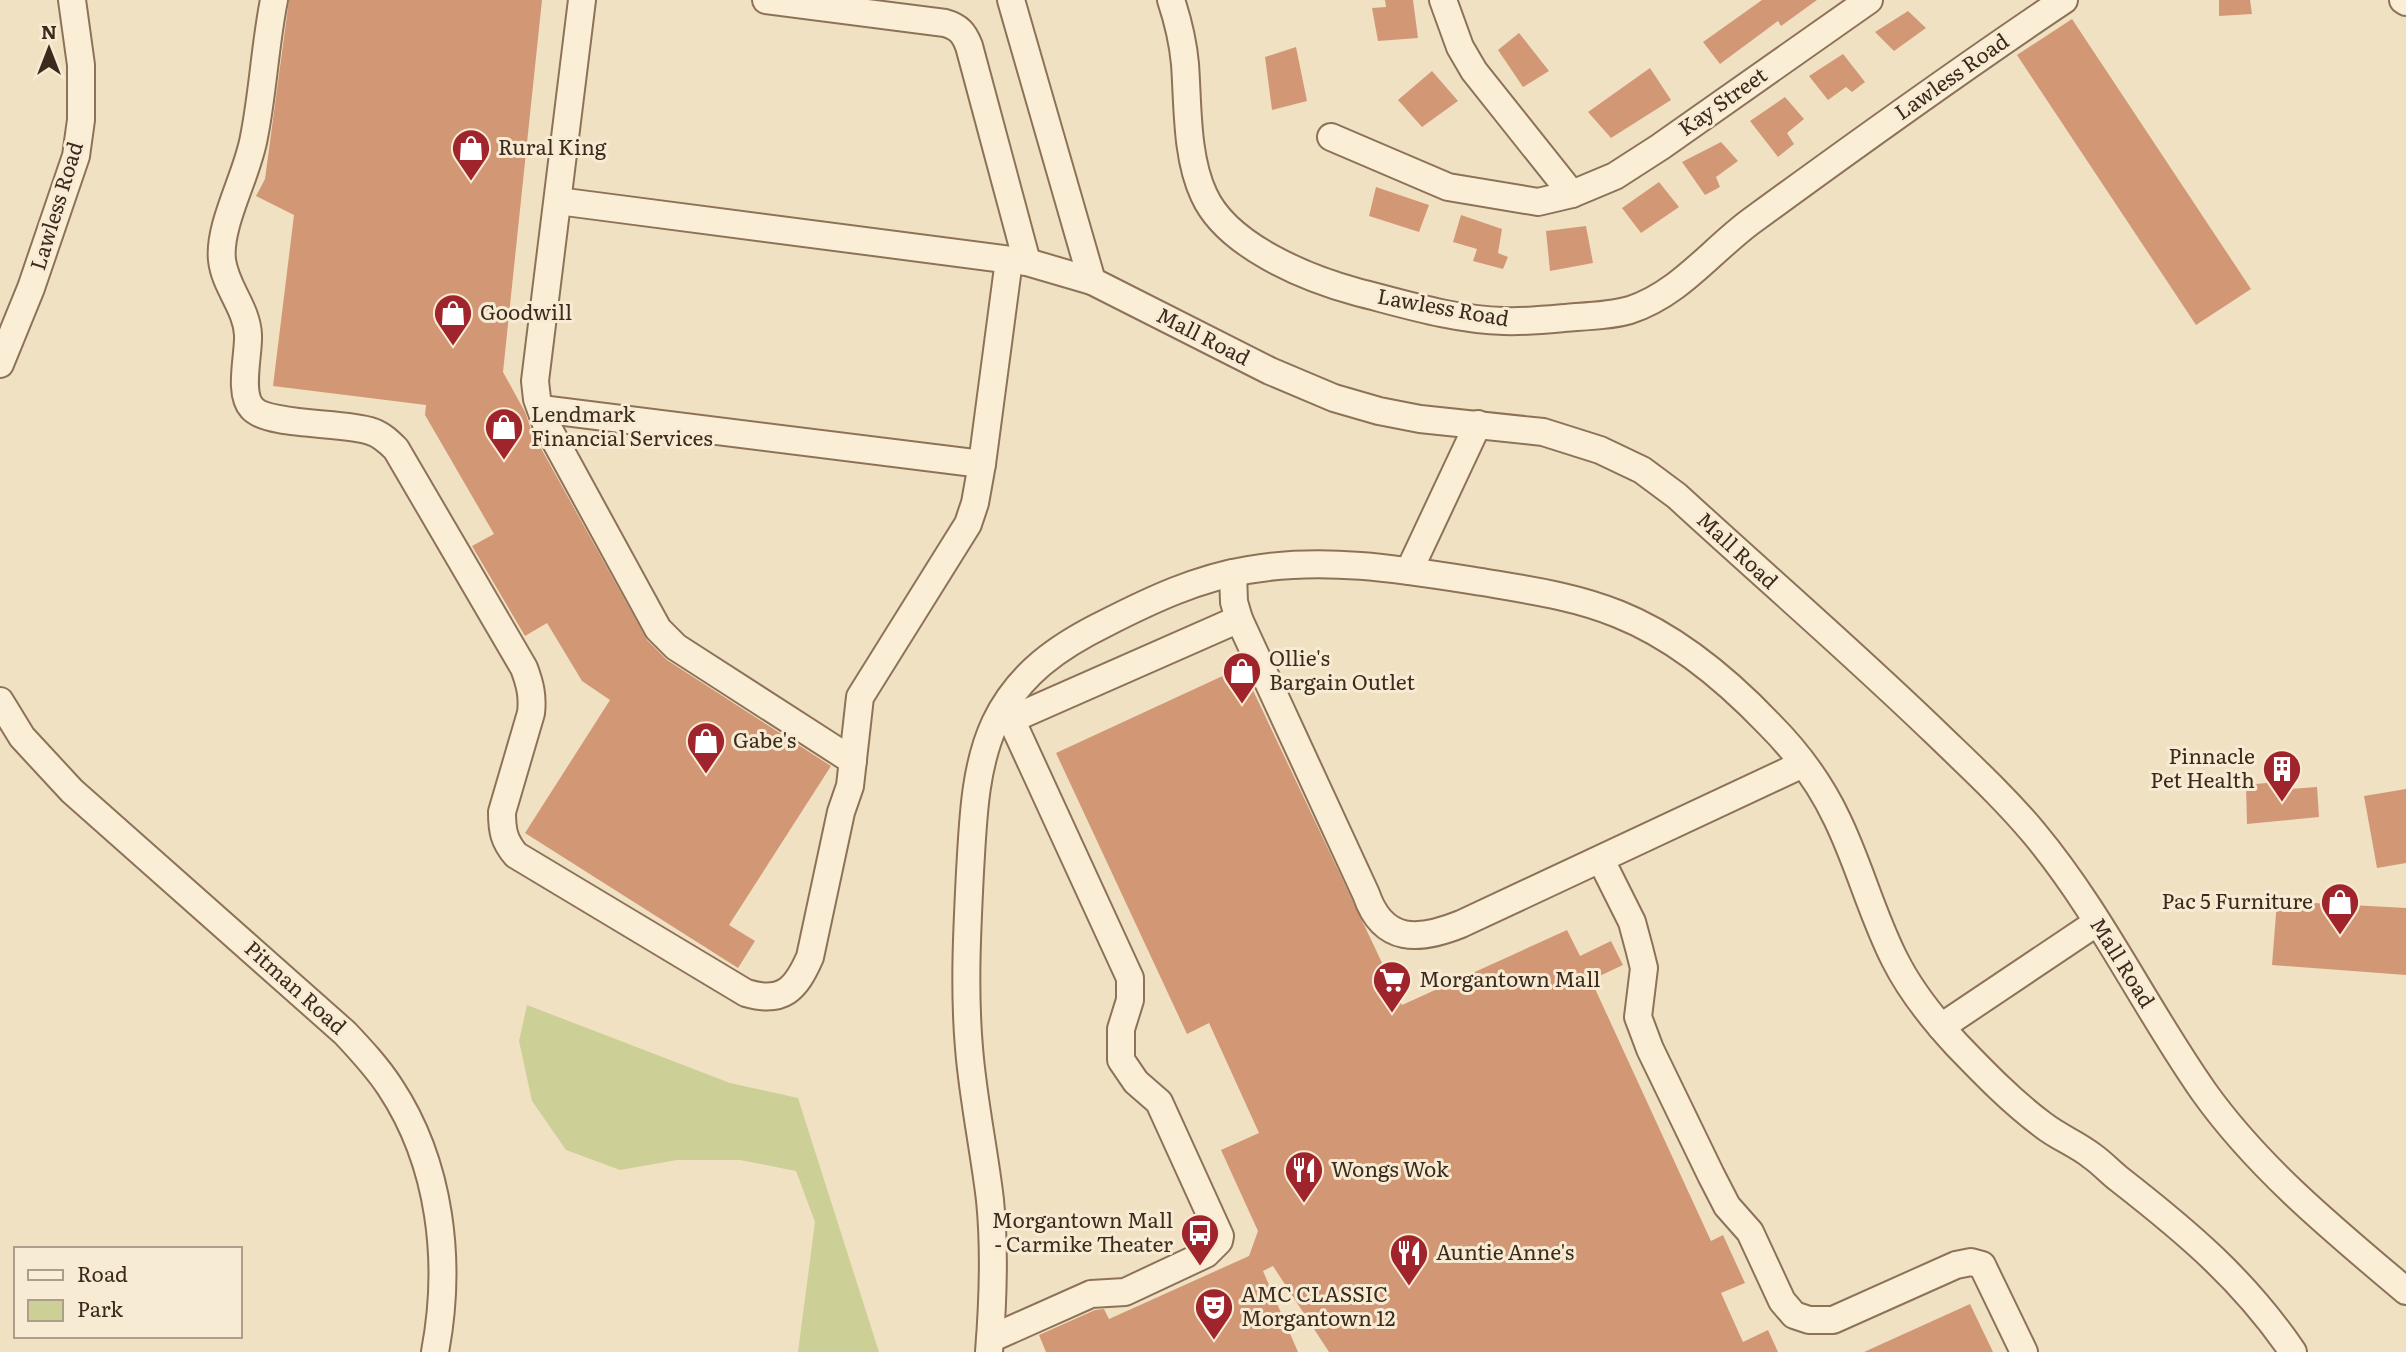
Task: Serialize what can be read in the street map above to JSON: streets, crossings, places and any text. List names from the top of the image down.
{
  "streets": {
    "street": [
      "Lawless Road",
      "Kay Street",
      "Mall Road",
      "Pitman Road"
    ]
  },
  "places": {
    "shop": [
      "Rural King",
      "Goodwill",
      "Lendmark Financial Services",
      "Ollie's Bargain Outlet",
      "Gabe's",
      "Pac 5 Furniture"
    ],
    "building": ["Pinnacle Pet Health"],
    "supermarket": ["Morgantown Mall"],
    "restaurant": ["Wongs Wok", "Auntie Anne's"],
    "bus stop": ["Morgantown Mall - Carmike Theater"],
    "theatre": ["AMC CLASSIC Morgantown 12"]
  },
  "legend": ["Road", "Park"],
  "north": "top"
}
